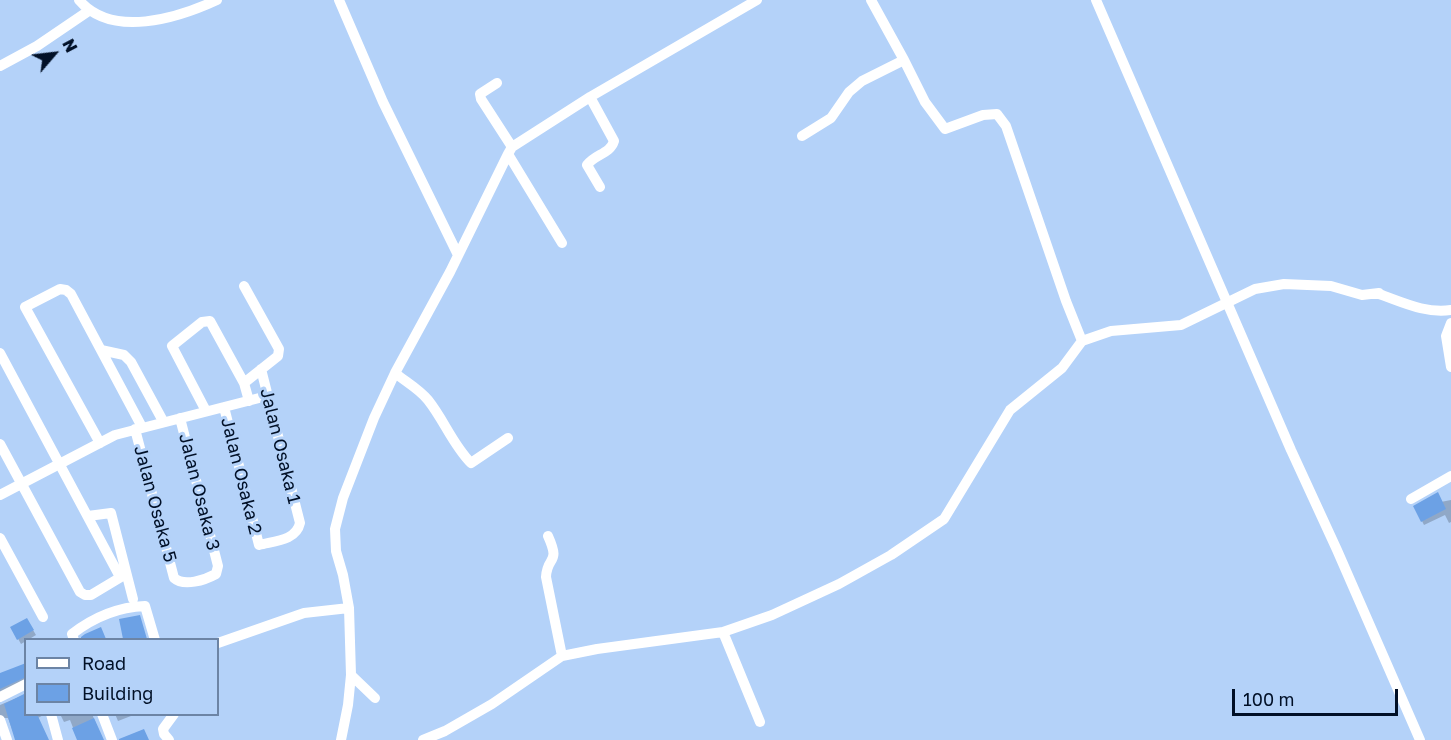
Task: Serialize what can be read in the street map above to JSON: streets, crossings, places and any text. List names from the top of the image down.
{
  "streets": {
    "street": [
      "Jalan Osaka 1",
      "Jalan Osaka 2",
      "Jalan Osaka 3",
      "Jalan Osaka 5"
    ]
  },
  "crossings": [
    ["Jalan Osaka 1", "Jalan Osaka 2"],
    ["Jalan Osaka 3", "Jalan Osaka 5"]
  ],
  "legend": ["Road", "Building"],
  "scale_bar": "100 m",
  "north": "top right"
}
